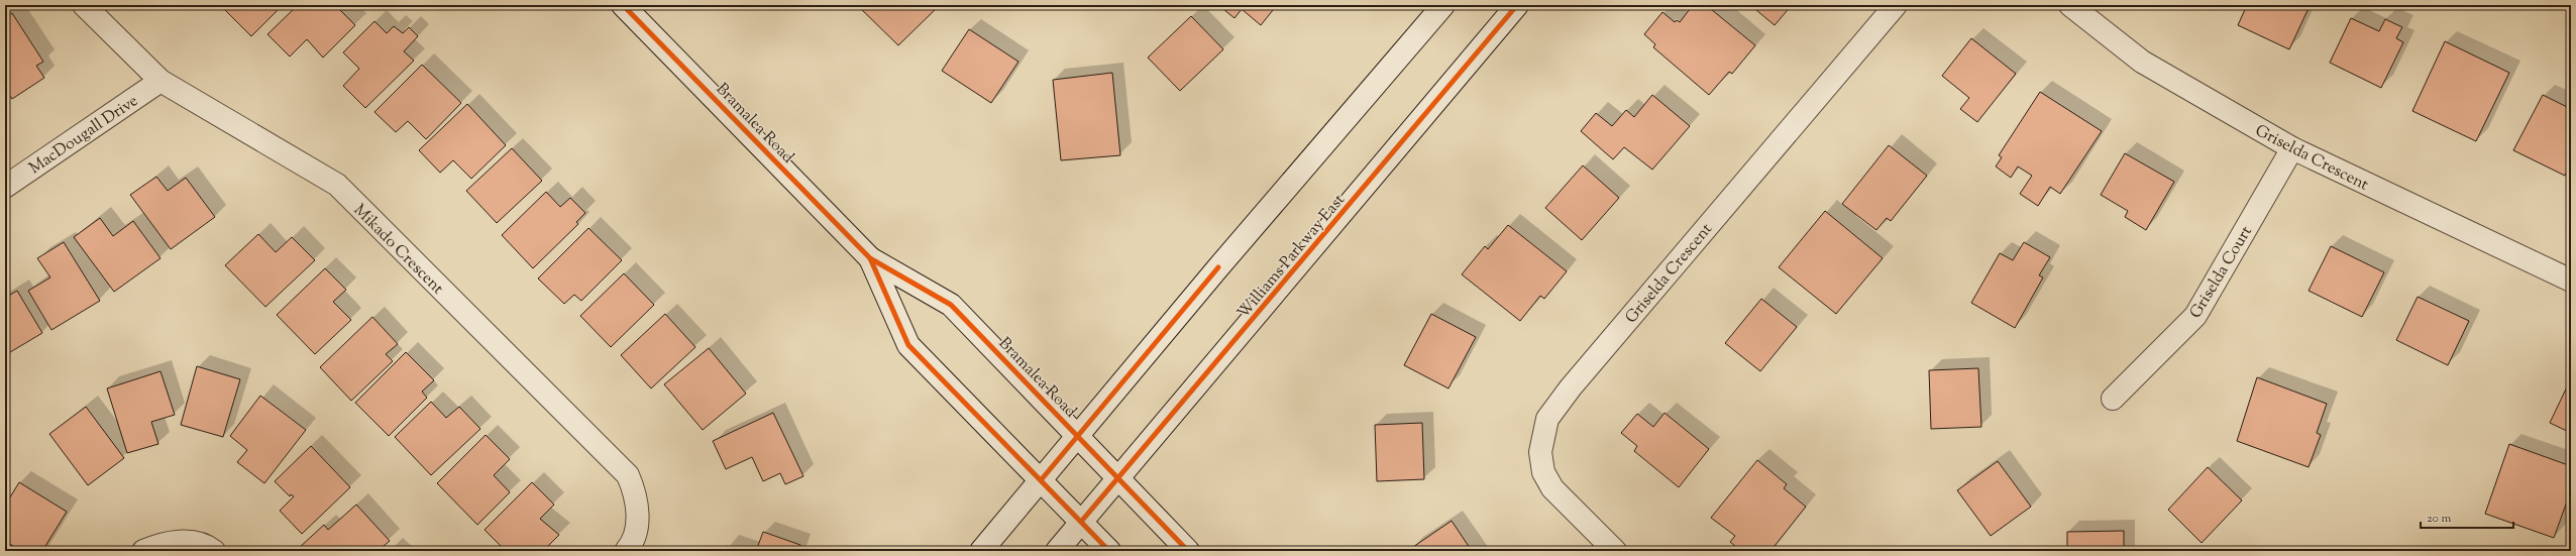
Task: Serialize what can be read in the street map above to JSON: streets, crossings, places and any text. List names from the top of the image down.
{
  "streets": {
    "street": [
      "Bramalea Road",
      "MacDougall Drive",
      "Griselda Crescent",
      "Mikado Crescent",
      "Williams Parkway East",
      "Griselda Court"
    ]
  },
  "crossings": [
    ["Bramalea Road", "Williams Parkway East"],
    ["MacDougall Drive", "Mikado Crescent"],
    ["Griselda Crescent", "Griselda Court"]
  ],
  "scale_bar": "20 m"
}
